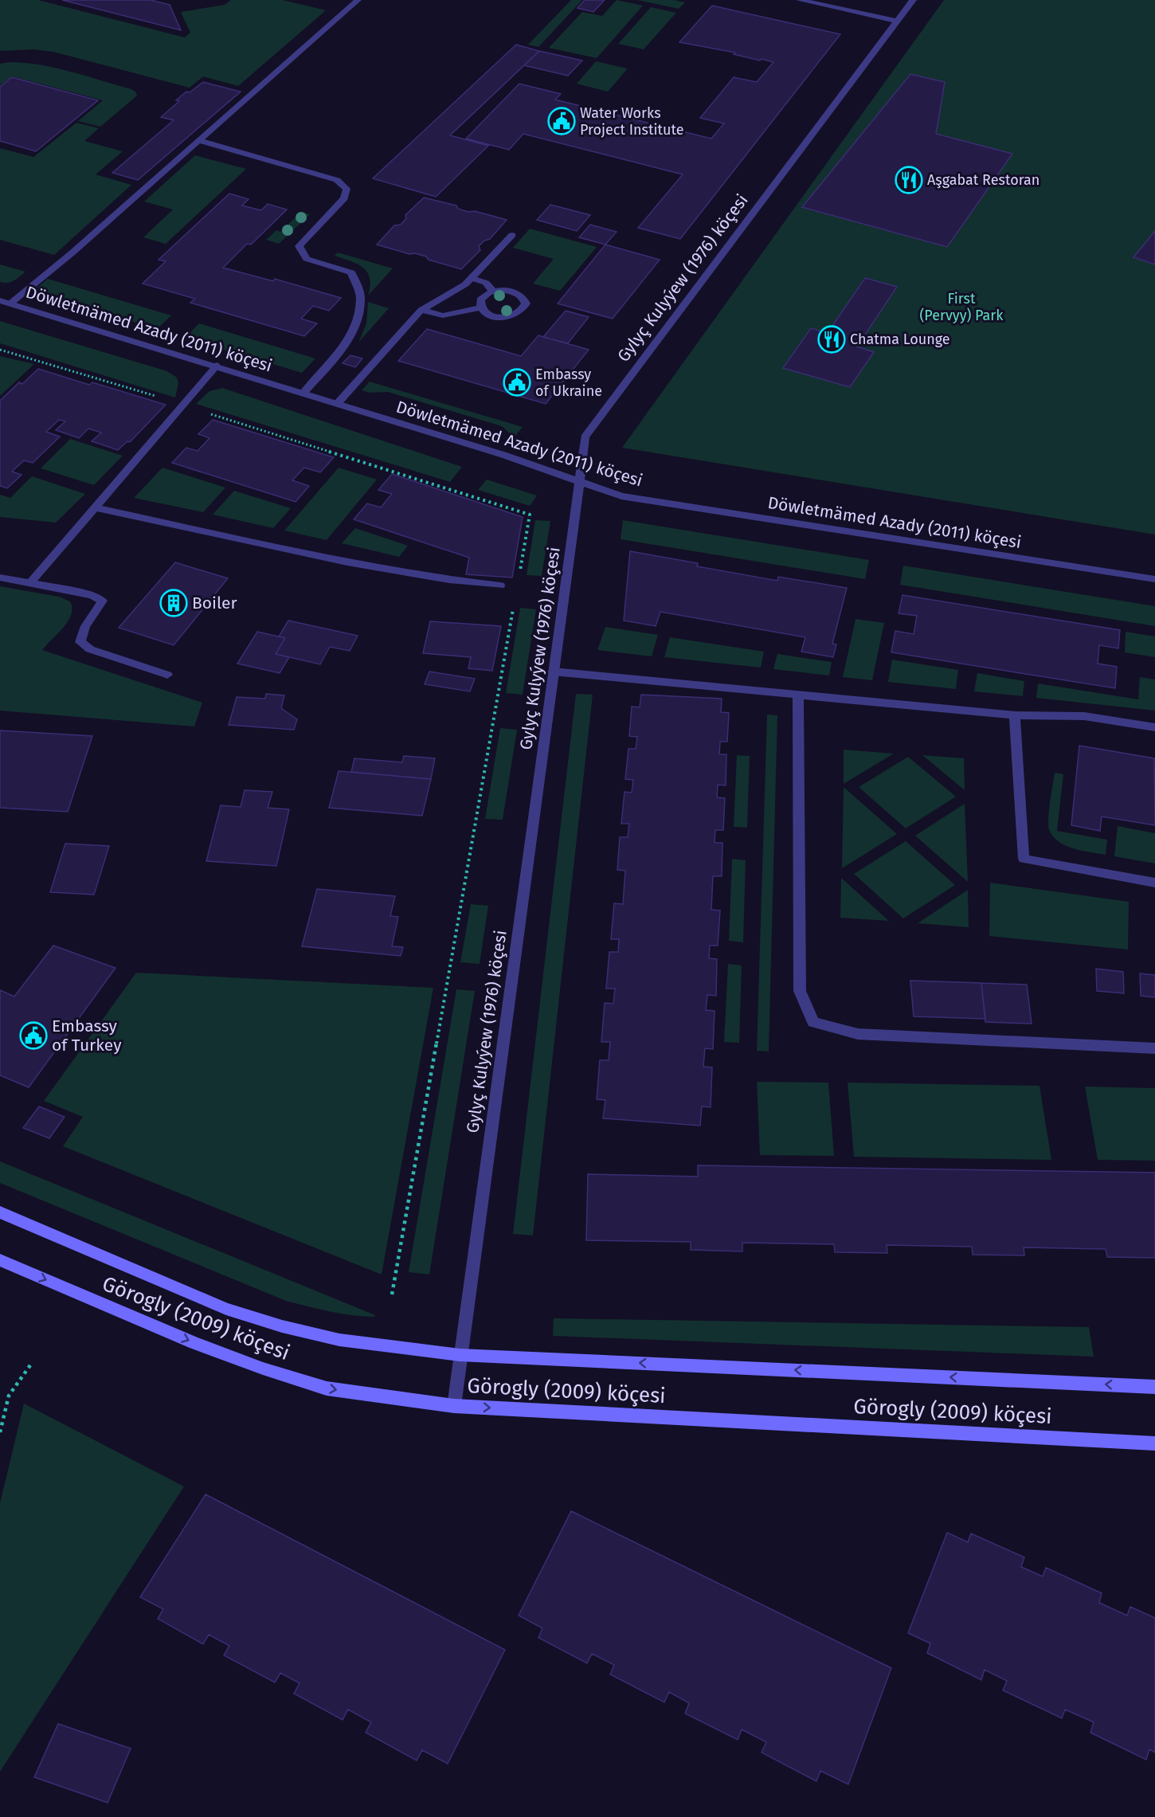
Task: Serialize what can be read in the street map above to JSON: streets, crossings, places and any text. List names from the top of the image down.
{
  "streets": {
    "street": ["Gylyç Kulyýew (1976) köçesi", "Döwletmämed Azady (2011) köçesi", "Görogly (2009) köçesi"]
  },
  "crossings": [
    ["Gylyç Kulyýew (1976) köçesi", "Döwletmämed Azady (2011) köçesi"],
    ["Gylyç Kulyýew (1976) köçesi", "Görogly (2009) köçesi"]
  ],
  "parks": ["First (Pervyy) Park"],
  "places": {
    "public building": ["Water Works Project Institute", "Embassy of Ukraine", "Embassy of Turkey"],
    "restaurant": ["Aşgabat Restoran", "Chatma Lounge"],
    "building": ["Boiler"]
  }
}
